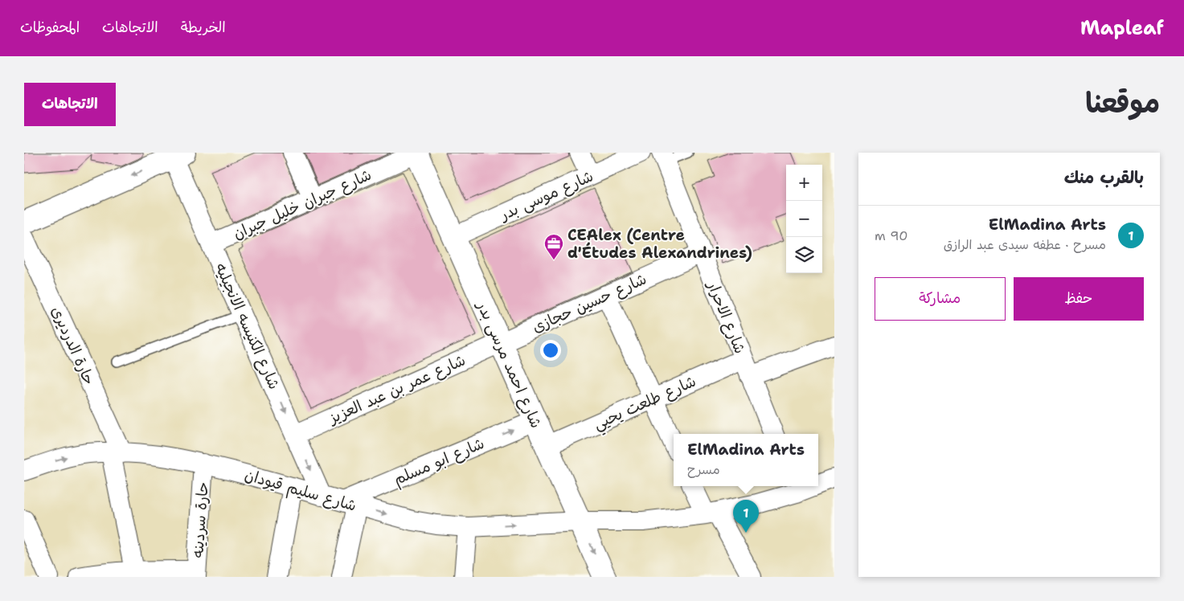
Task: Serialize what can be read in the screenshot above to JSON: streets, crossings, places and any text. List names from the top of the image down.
{
  "streets": {
    "street": [
      "شارع موسى بدر",
      "شارع جبران خليل جبران",
      "شارع حسين حجازى",
      "شارع الاحرار",
      "شارع الكنيسه الانجيليه",
      "حارة الدرديرى",
      "شارع احمد مرسى بدر",
      "شارع عمر بن عبد العزيز",
      "شارع طلعت يحيي",
      "شارع ابو مسلم",
      "شارع سليم قيودان",
      "حارة سردينه"
    ]
  },
  "crossings": [
    ["شارع موسى بدر", "شارع احمد مرسى بدر"],
    ["شارع جبران خليل جبران", "شارع الكنيسه الانجيليه"],
    ["شارع جبران خليل جبران", "شارع احمد مرسى بدر"],
    ["شارع حسين حجازى", "شارع الاحرار"],
    ["شارع حسين حجازى", "شارع احمد مرسى بدر"],
    ["شارع حسين حجازى", "شارع عمر بن عبد العزيز"],
    ["شارع الاحرار", "شارع طلعت يحيي"],
    ["شارع الكنيسه الانجيليه", "شارع عمر بن عبد العزيز"],
    ["شارع الكنيسه الانجيليه", "شارع سليم قيودان"],
    ["حارة الدرديرى", "شارع سليم قيودان"],
    ["شارع احمد مرسى بدر", "شارع عمر بن عبد العزيز"],
    ["شارع احمد مرسى بدر", "شارع طلعت يحيي"],
    ["شارع احمد مرسى بدر", "شارع ابو مسلم"],
    ["شارع احمد مرسى بدر", "شارع سليم قيودان"],
    ["شارع ابو مسلم", "شارع سليم قيودان"],
    ["شارع سليم قيودان", "حارة سردينه"]
  ],
  "one_way": ["شارع الكنيسه الانجيليه", "شارع ابو مسلم", "شارع سليم قيودان"],
  "places": {
    "office": ["CEAlex (Centre d'Études Alexandrines)"]
  },
  "page": {
    "header": "Mapleaf",
    "nav": ["الخريطة", "الاتجاهات", "المحفوظات"],
    "title": "موقعنا",
    "buttons": [
      "الاتجاهات",
      ["حفظ", "مشاركة"]
    ],
    "heading": "بالقرب منك",
    "map_buttons": ["+", "−"],
    "list": [
      {
        "mark": "1",
        "name": "ElMadina Arts",
        "note": "مسرح · عطفه سيدى عبد الرازق",
        "value": "90 m"
      }
    ],
    "popup": ["ElMadina Arts", "مسرح"],
    "pins": "1"
  }
}
